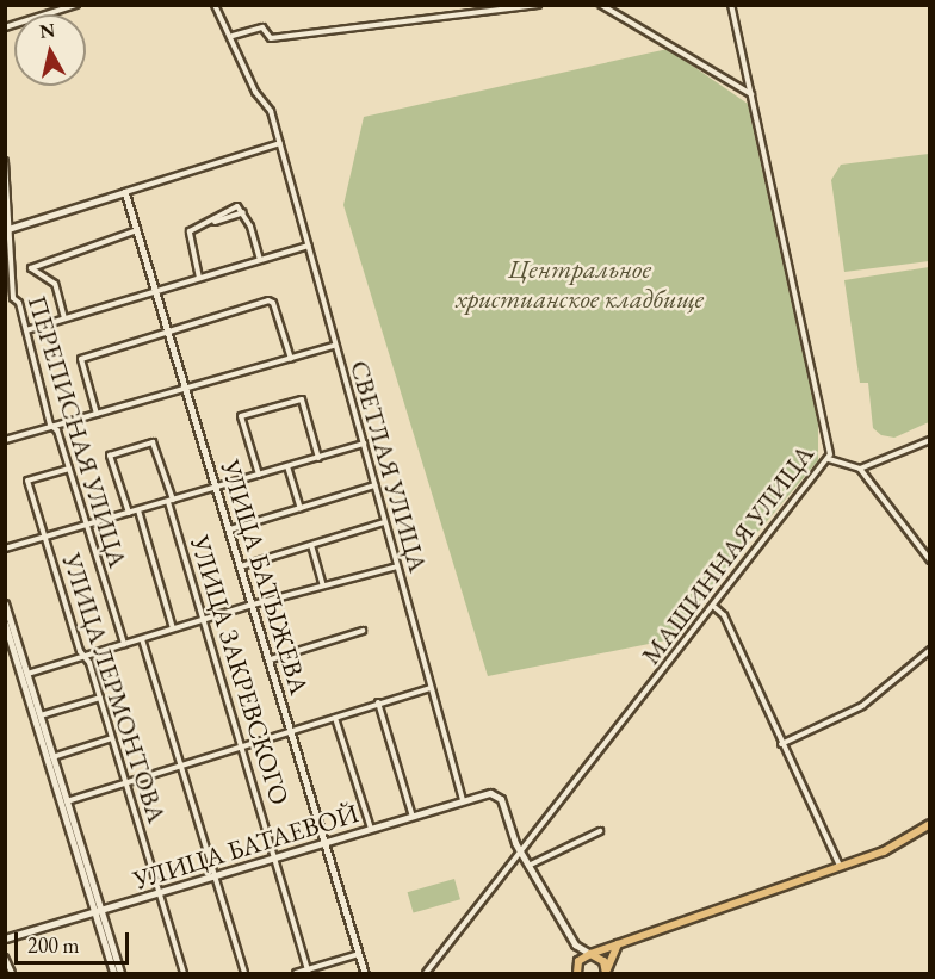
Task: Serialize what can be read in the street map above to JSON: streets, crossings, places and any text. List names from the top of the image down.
{
  "streets": {
    "main road": ["УЛИЦА БАТАЕВОЙ"],
    "street": [
      "ПЕРЕПИСНАЯ УЛИЦА",
      "СВЕТЛАЯ УЛИЦА",
      "МАШИННАЯ УЛИЦА",
      "УЛИЦА БАТЫЖЕВА",
      "УЛИЦА ЗАКРЕВСКОГО",
      "УЛИЦА ЛЕРМОНТОВА"
    ]
  },
  "crossings": [
    ["ПЕРЕПИСНАЯ УЛИЦА", "УЛИЦА ЛЕРМОНТОВА"],
    ["СВЕТЛАЯ УЛИЦА", "УЛИЦА БАТАЕВОЙ"],
    ["МАШИННАЯ УЛИЦА", "УЛИЦА БАТАЕВОЙ"],
    ["УЛИЦА БАТЫЖЕВА", "УЛИЦА БАТАЕВОЙ"],
    ["УЛИЦА ЗАКРЕВСКОГО", "УЛИЦА БАТАЕВОЙ"],
    ["УЛИЦА ЛЕРМОНТОВА", "УЛИЦА БАТАЕВОЙ"]
  ],
  "parks": ["Центральное христианское кладбище"],
  "scale_bar": "200 m",
  "north": "top"
}
